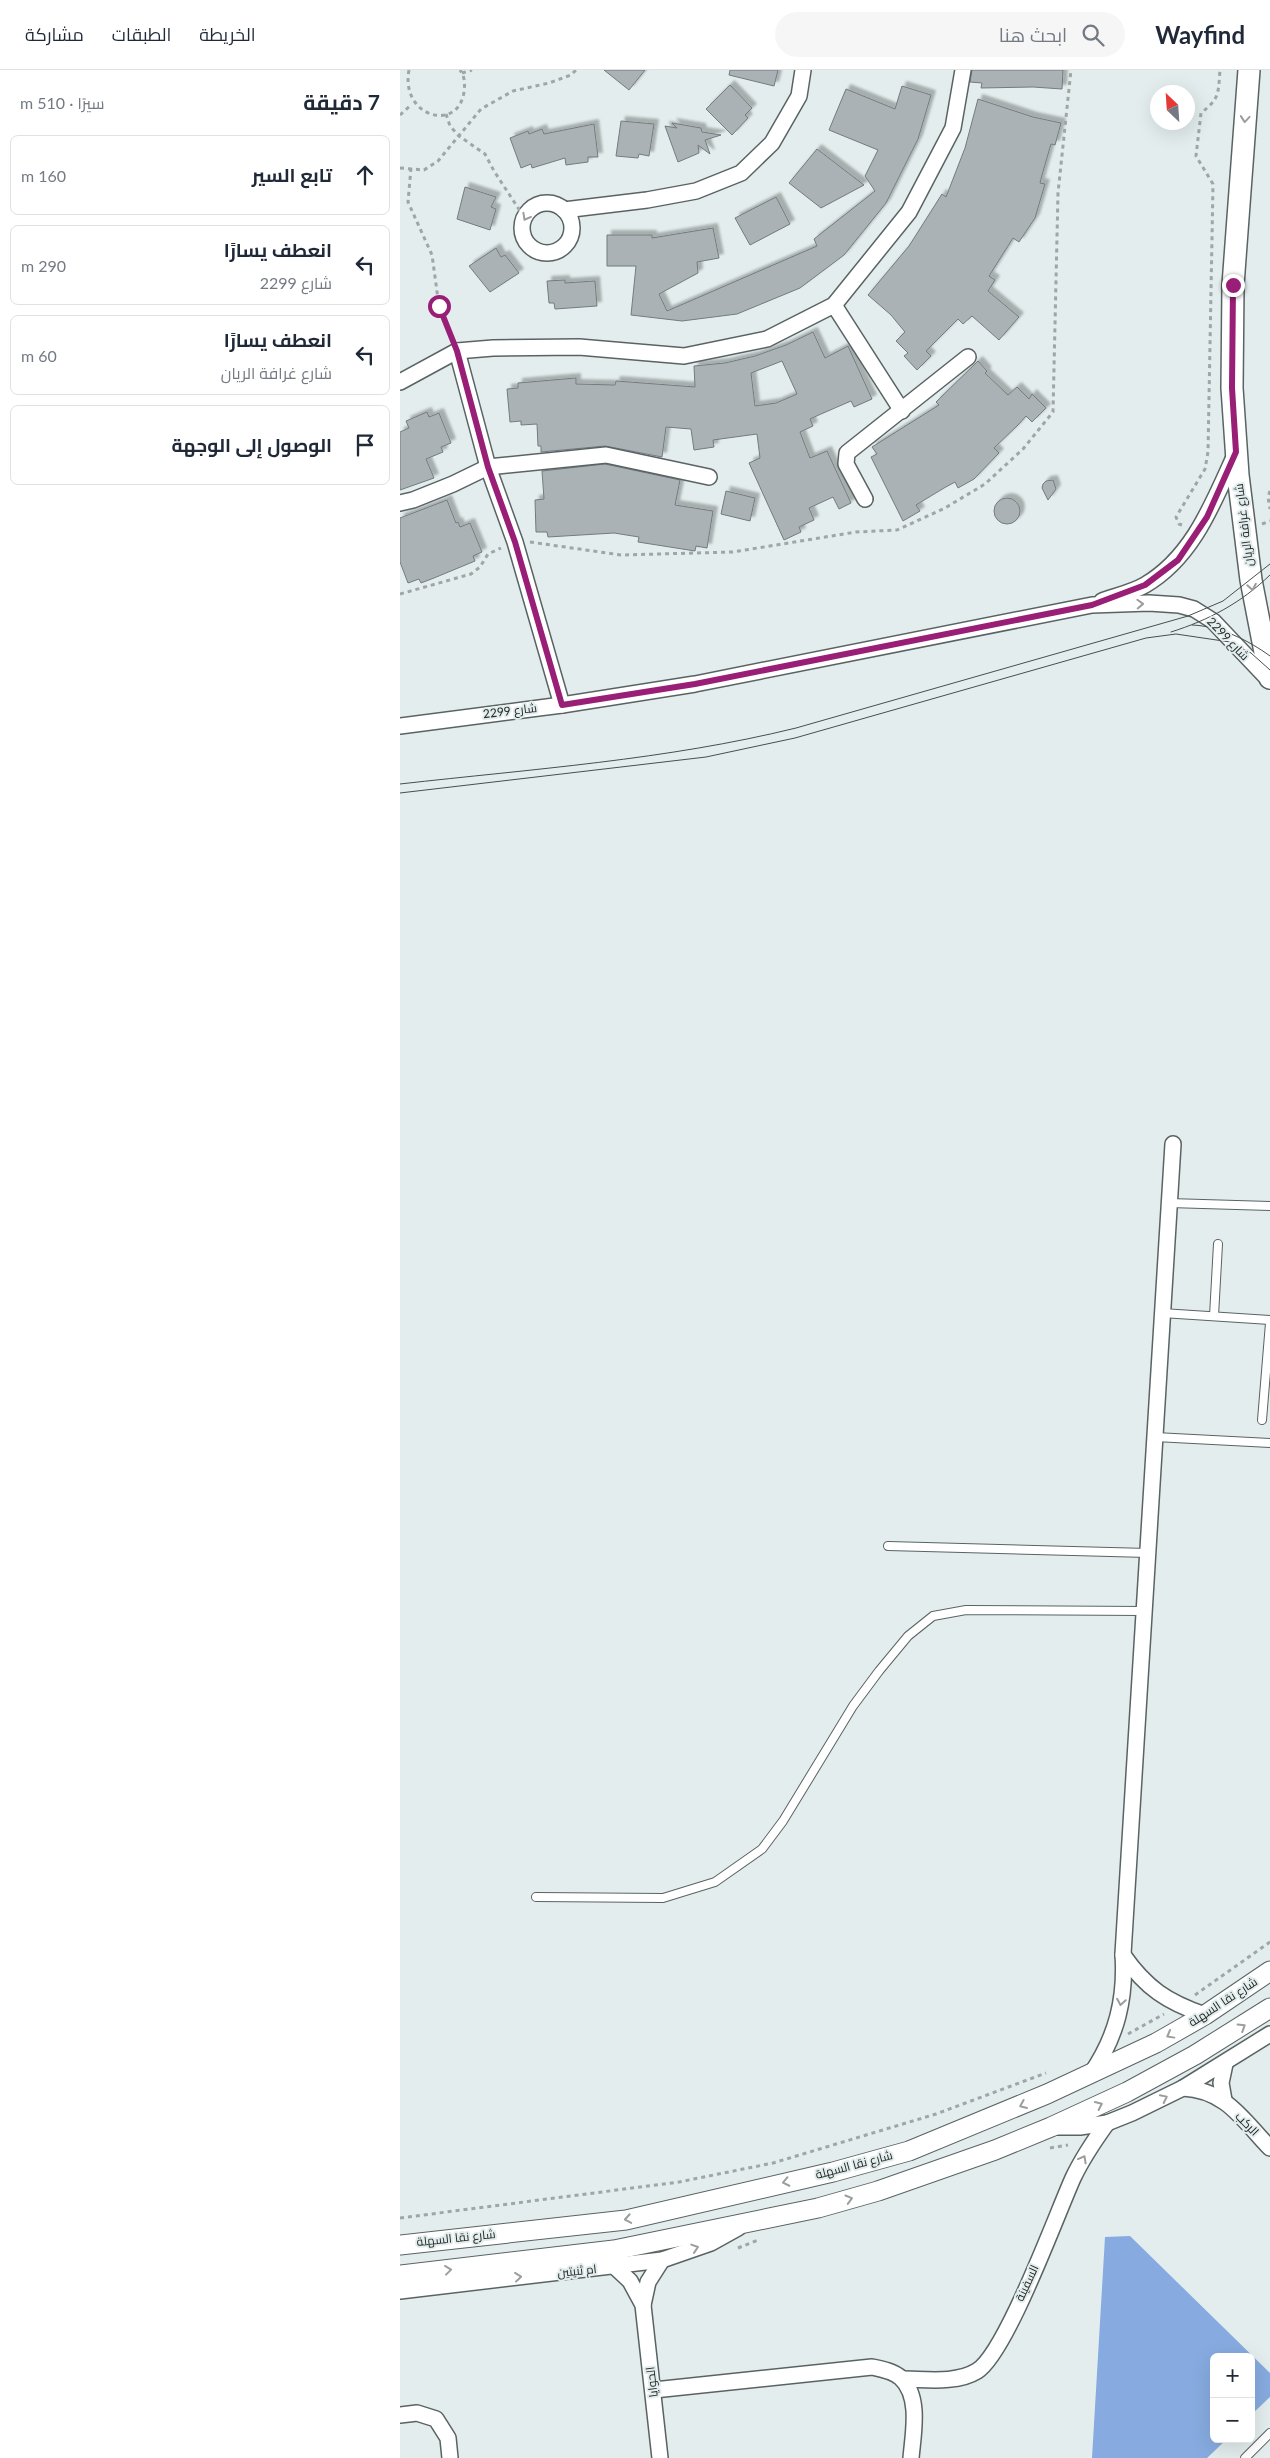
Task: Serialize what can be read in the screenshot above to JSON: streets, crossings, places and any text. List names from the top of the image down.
{
  "streets": {
    "main road": ["شارع غرافة الريان"],
    "street": [
      "شارع 2299",
      "شارع نقا السهلة",
      "الركب",
      "ام ثنيتين",
      "السفينة",
      "الحوايا"
    ]
  },
  "crossings": [
    ["شارع غرافة الريان", "شارع 2299"],
    ["ام ثنيتين", "الحوايا"],
    ["السفينة", "الحوايا"]
  ],
  "one_way": ["شارع غرافة الريان", "السفينة"],
  "north": "top left",
  "page": {
    "header": "Wayfind",
    "search": "ابحث هنا",
    "nav": ["الخريطة", "الطبقات", "مشاركة"],
    "heading": ["7 دقيقة", "سيرًا · 510 m"],
    "list": [
      ["تابع السير", "160 m"],
      ["انعطف يسارًا", "شارع 2299", "290 m"],
      ["انعطف يسارًا", "شارع غرافة الريان", "60 m"],
      "الوصول إلى الوجهة"
    ],
    "map_buttons": ["+", "−"]
  }
}
